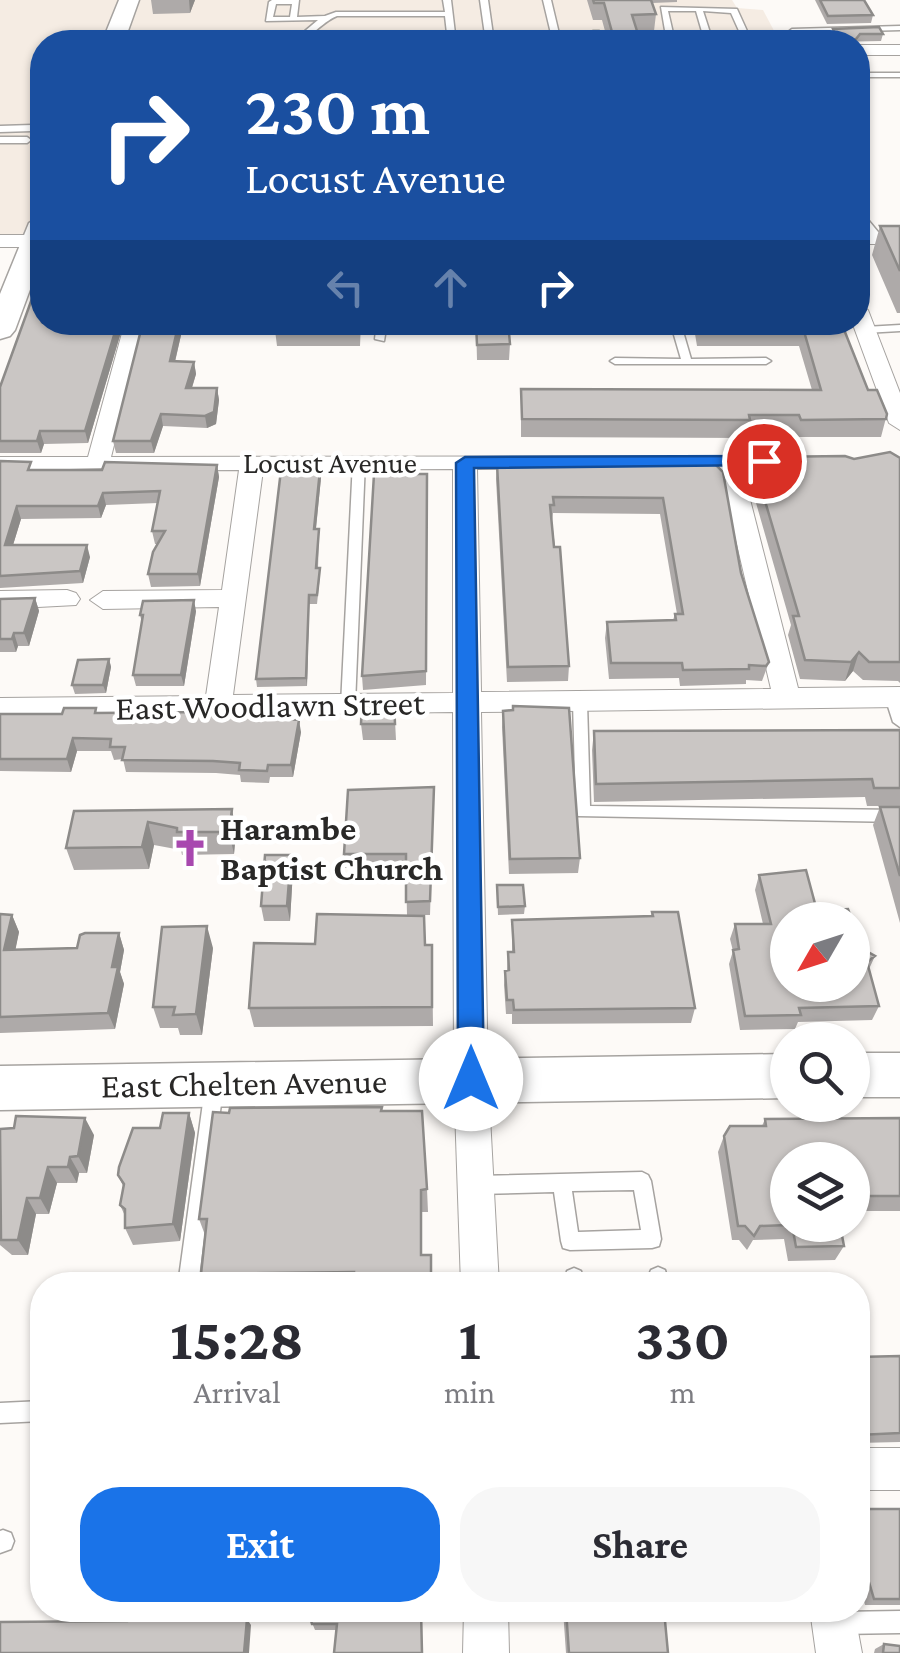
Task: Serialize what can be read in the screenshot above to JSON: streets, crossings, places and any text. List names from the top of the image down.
{
  "streets": {
    "street": ["Locust Avenue", "East Woodlawn Street", "East Chelten Avenue"]
  },
  "places": {
    "church": ["Harambe Baptist Church"]
  },
  "north": "bottom left",
  "page": {
    "turn": ["230 m", "Locust Avenue"],
    "eta": [
      "15:28",
      "Arrival",
      "1",
      "min",
      "330",
      "m"
    ],
    "buttons": ["Exit", "Share"]
  }
}
